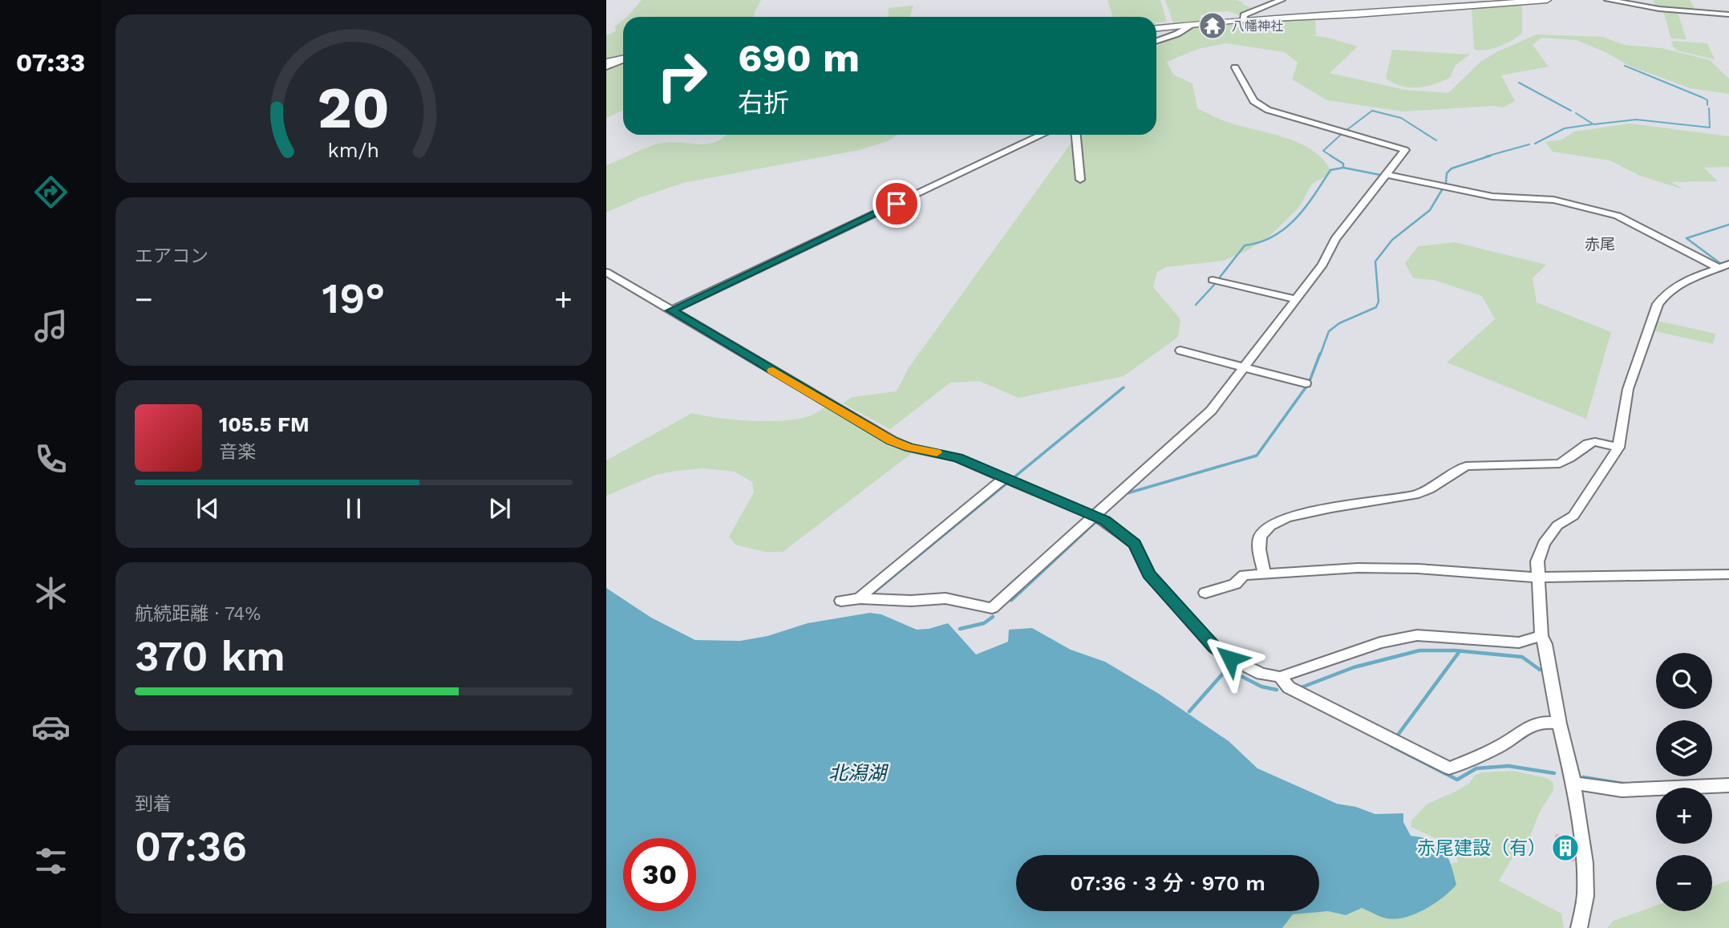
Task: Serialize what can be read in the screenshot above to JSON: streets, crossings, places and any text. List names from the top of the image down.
{
  "districts": ["赤尾"],
  "water": ["北潟湖"],
  "places": {
    "temple": ["八幡神社"],
    "building": ["赤尾建設（有）"]
  },
  "page": {
    "tabs": "07:33",
    "turn": ["690 m", "右折"],
    "tile": [
      "エアコン",
      ["航続距離 · 74%", "370 km"],
      ["到着", "07:36"]
    ],
    "heat": ["−", "19°", "+"],
    "song": ["105.5 FM", "音楽"],
    "map_buttons": ["+", "−"],
    "limit": "30",
    "trip": "07:36 · 3 分 · 970 m",
    "gauge": ["20", "km/h"]
  }
}
